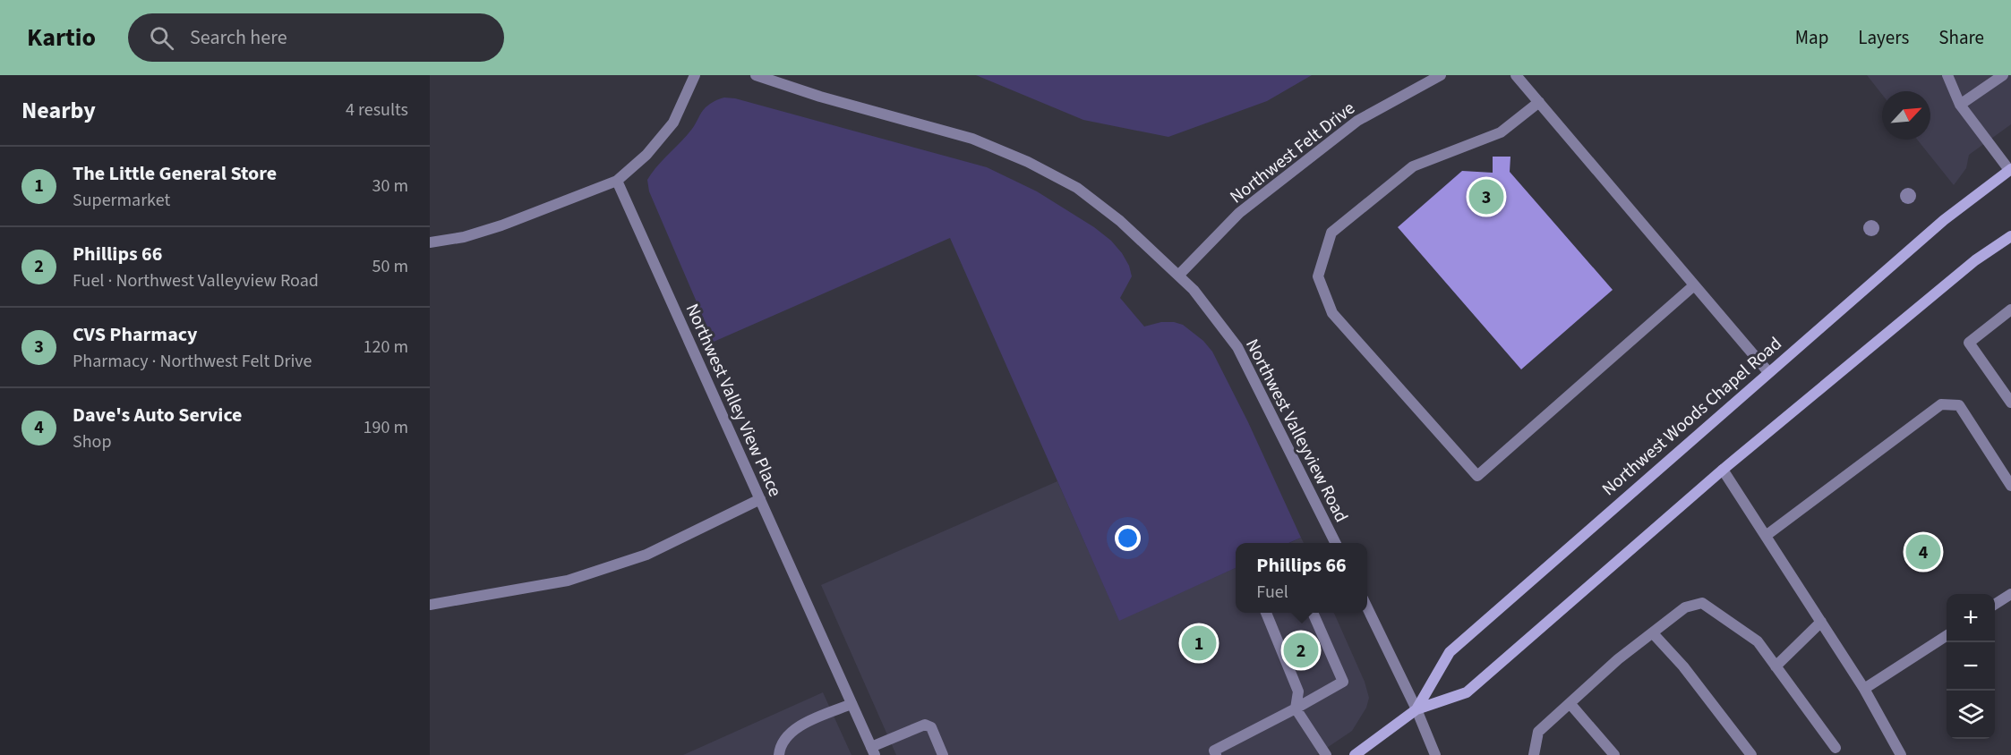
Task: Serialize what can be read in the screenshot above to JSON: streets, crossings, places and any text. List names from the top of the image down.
{
  "streets": {
    "main road": ["Northwest Woods Chapel Road"],
    "street": ["Northwest Felt Drive", "Northwest Valley View Place", "Northwest Valleyview Road"]
  },
  "crossings": [
    ["Northwest Felt Drive", "Northwest Valleyview Road"]
  ],
  "north": "top right",
  "page": {
    "header": "Kartio",
    "search": "Search here",
    "nav": ["Map", "Layers", "Share"],
    "heading": ["Nearby", "4 results"],
    "list": [
      {
        "mark": "1",
        "name": "The Little General Store",
        "note": "Supermarket",
        "value": "30 m"
      },
      {
        "mark": "2",
        "name": "Phillips 66",
        "note": "Fuel · Northwest Valleyview Road",
        "value": "50 m"
      },
      {
        "mark": "3",
        "name": "CVS Pharmacy",
        "note": "Pharmacy · Northwest Felt Drive",
        "value": "120 m"
      },
      {
        "mark": "4",
        "name": "Dave's Auto Service",
        "note": "Shop",
        "value": "190 m"
      }
    ],
    "pins": [
      "3",
      "4",
      "1",
      "2"
    ],
    "popup": ["Phillips 66", "Fuel"],
    "map_buttons": ["+", "−"]
  }
}
